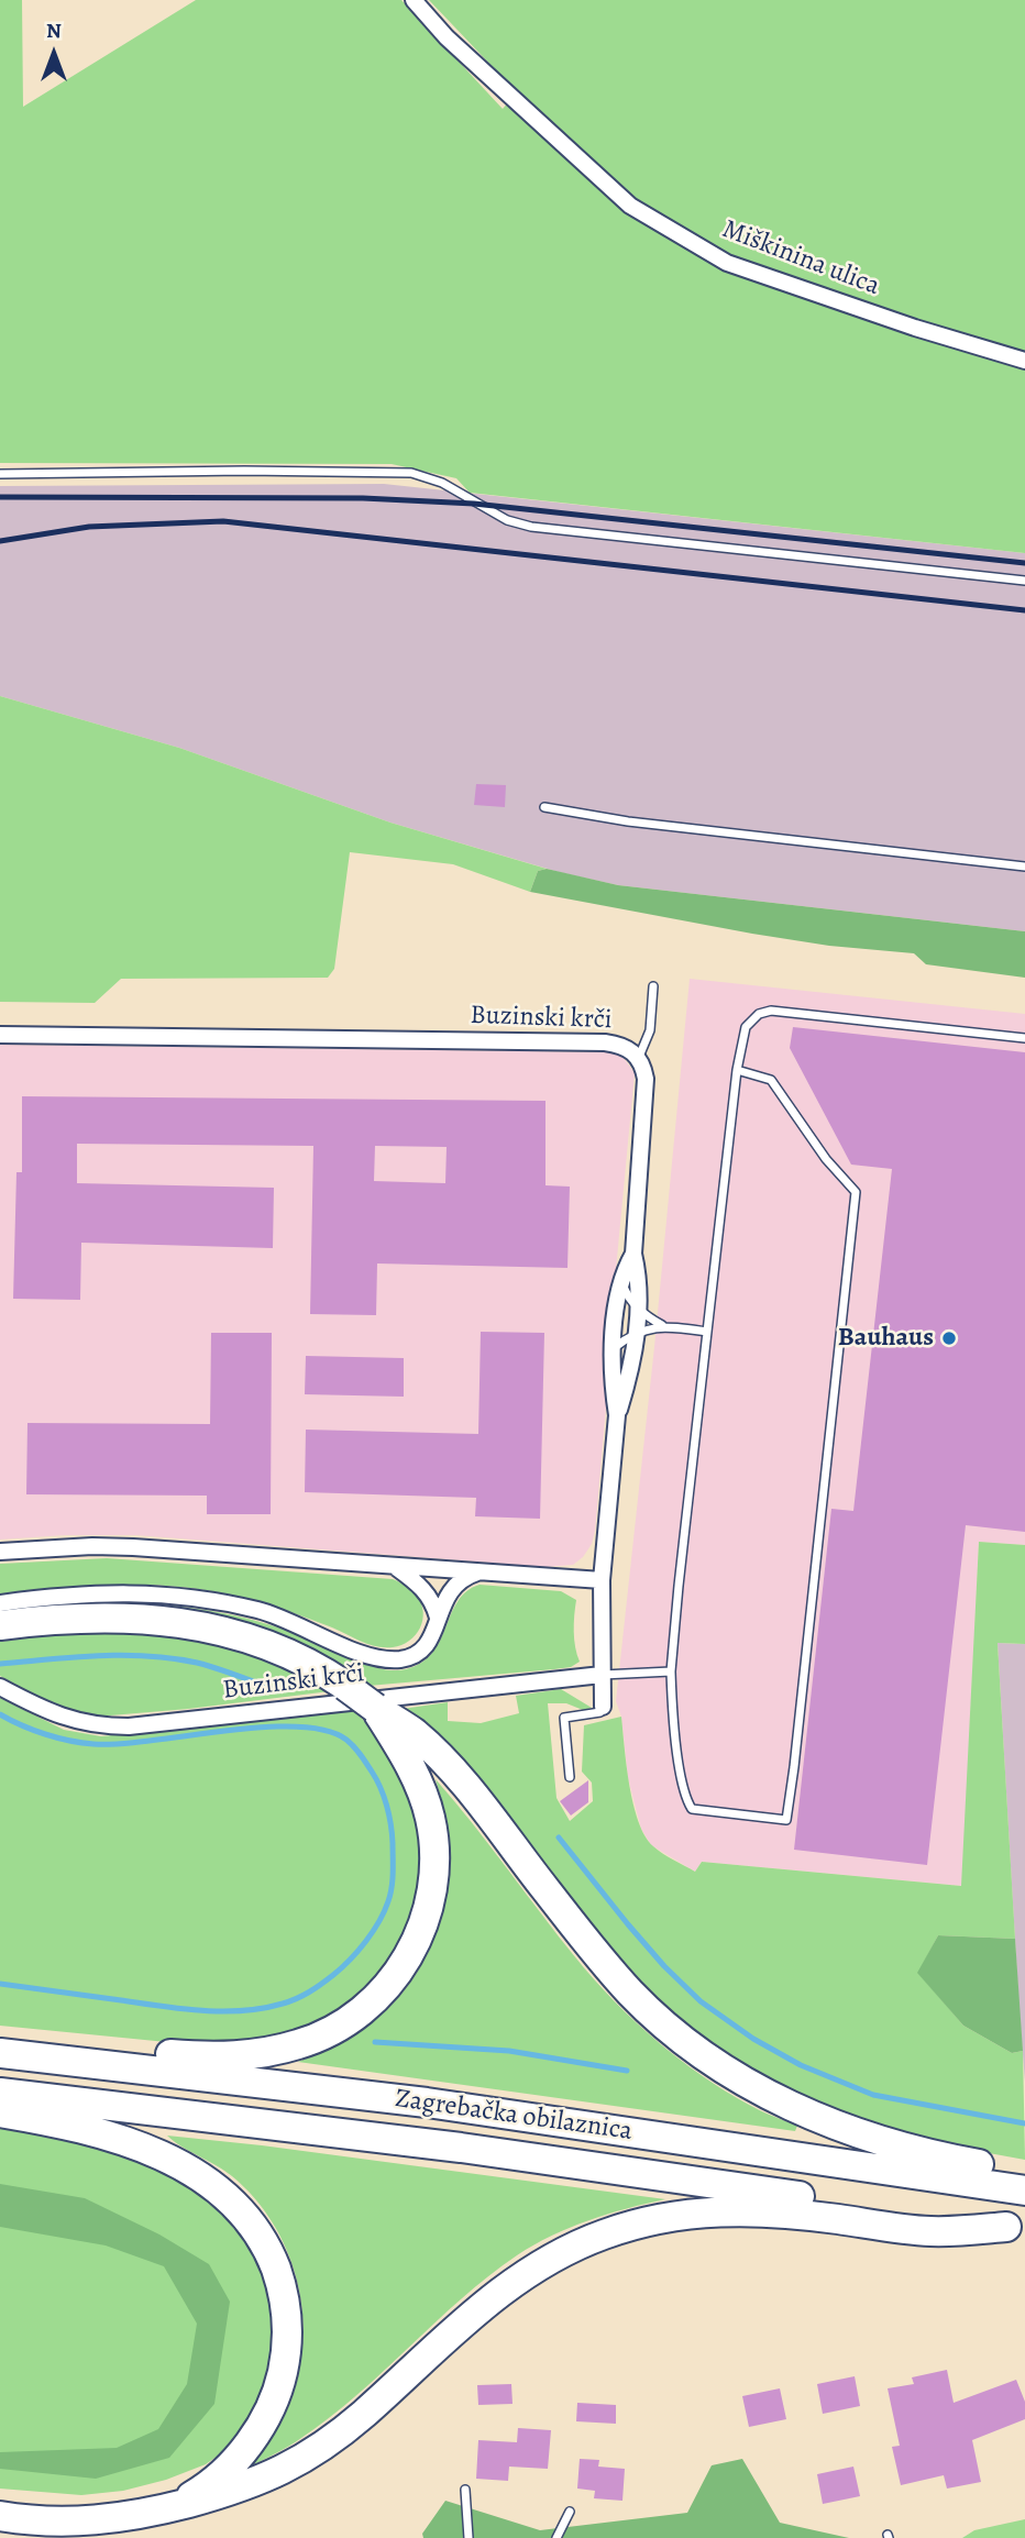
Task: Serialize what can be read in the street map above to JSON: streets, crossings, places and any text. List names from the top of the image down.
{
  "streets": {
    "highway": ["Zagrebačka obilaznica"],
    "street": ["Miškinina ulica", "Buzinski krči"]
  },
  "places": ["Bauhaus"],
  "north": "top"
}
